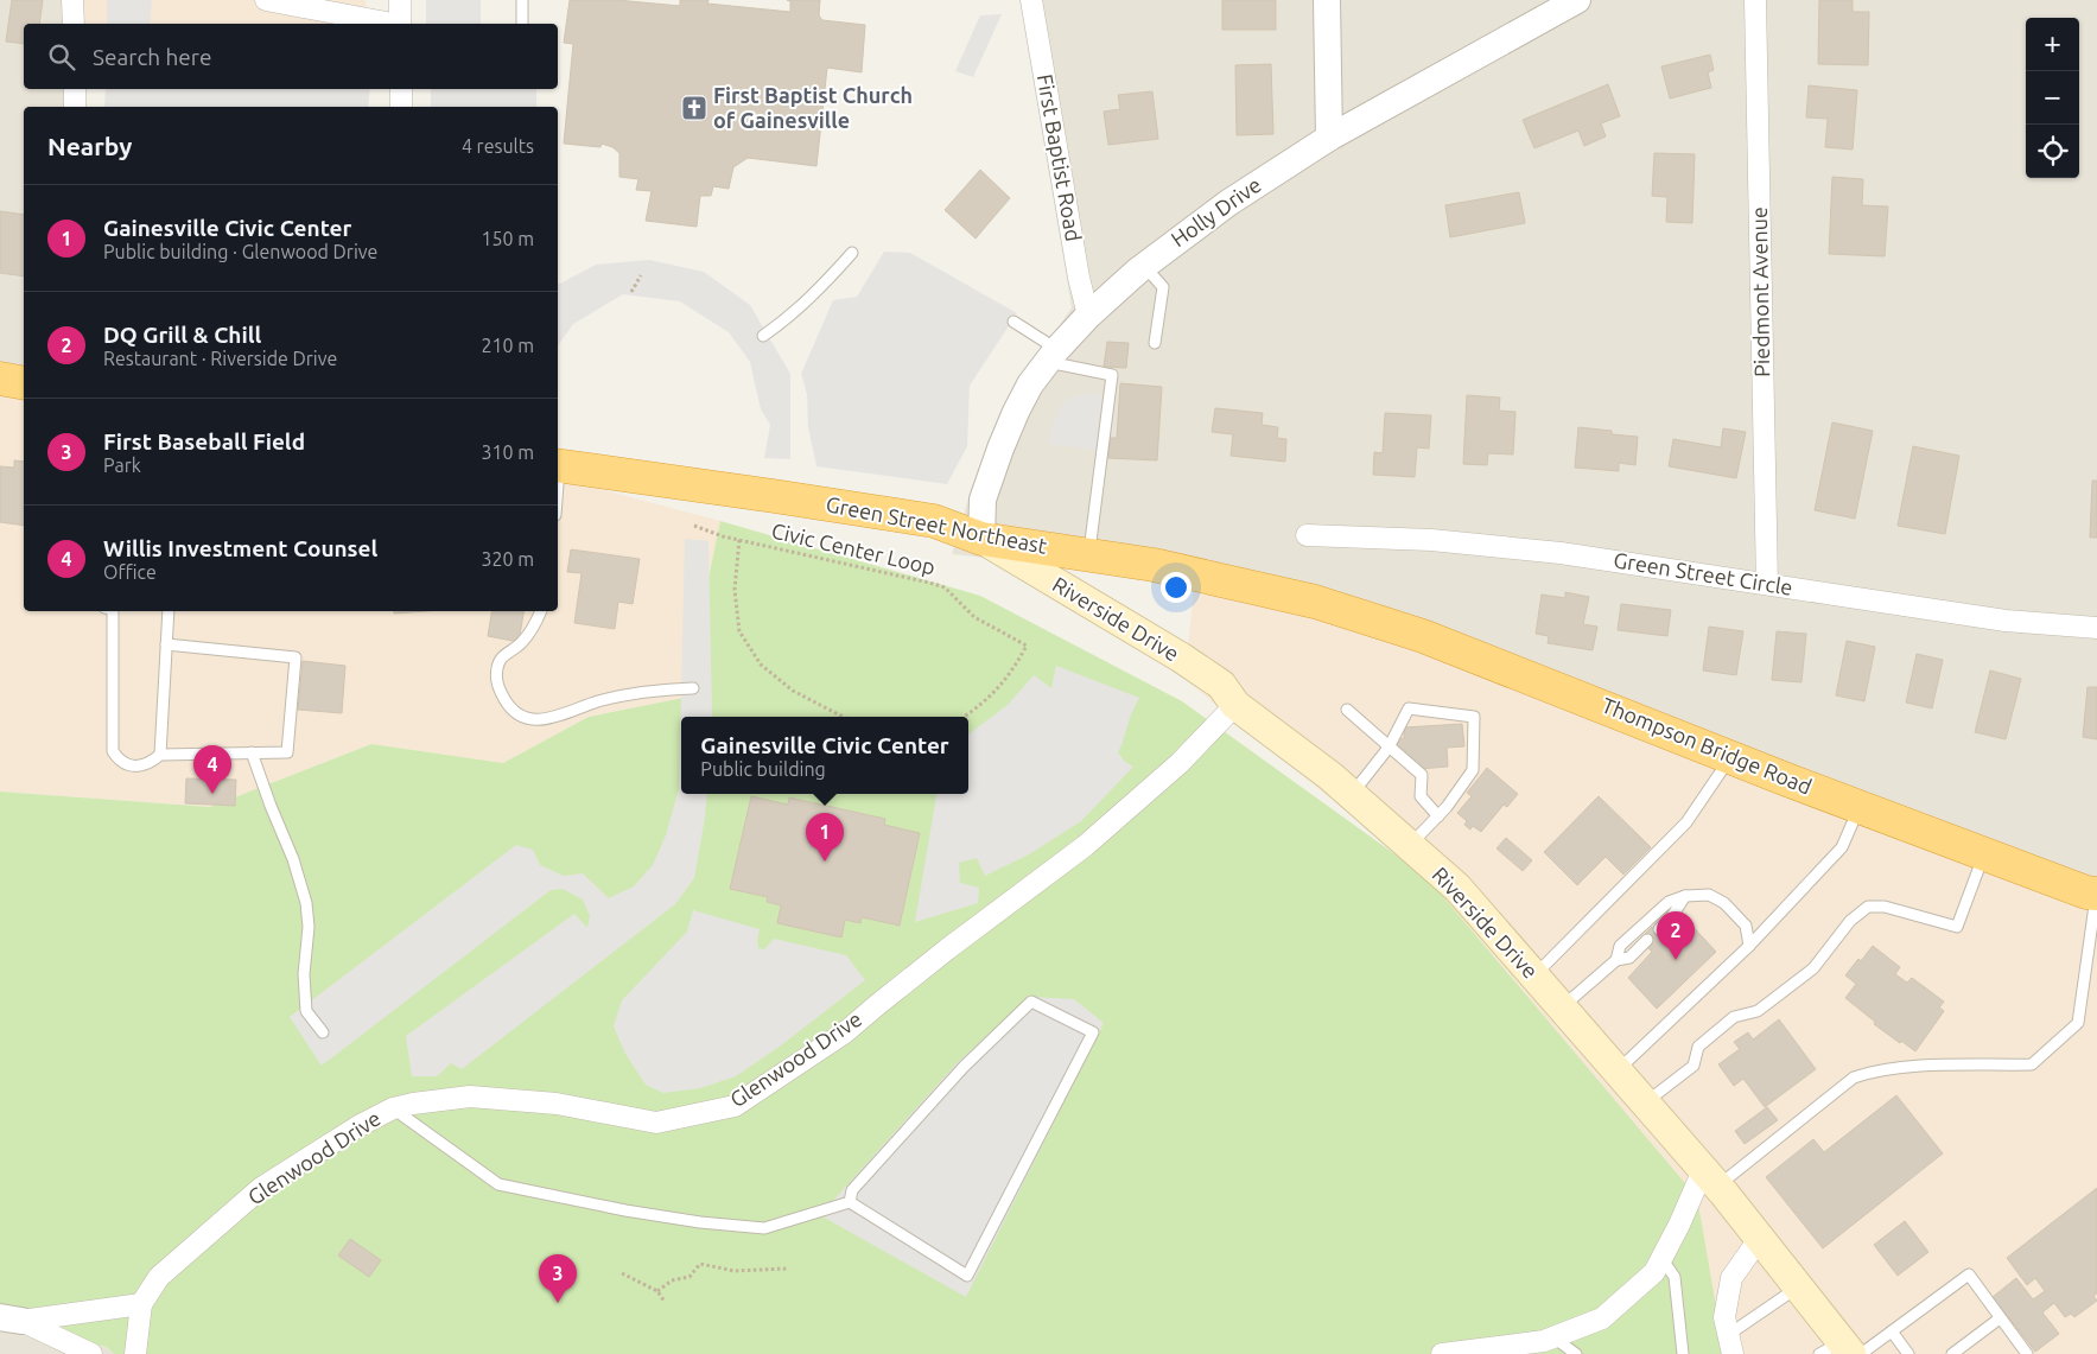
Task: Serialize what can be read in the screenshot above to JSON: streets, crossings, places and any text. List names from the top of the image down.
{
  "streets": {
    "highway": ["Green Street Northeast", "Thompson Bridge Road"],
    "main road": ["Riverside Drive"],
    "street": [
      "First Baptist Road",
      "Holly Drive",
      "Piedmont Avenue",
      "Green Street Circle",
      "Glenwood Drive"
    ],
    "path": ["Civic Center Loop"]
  },
  "crossings": [
    ["First Baptist Road", "Holly Drive"],
    ["Holly Drive", "Green Street Northeast"],
    ["Holly Drive", "Riverside Drive"],
    ["Piedmont Avenue", "Green Street Circle"],
    ["Green Street Northeast", "Riverside Drive"],
    ["Green Street Northeast", "Thompson Bridge Road"],
    ["Riverside Drive", "Glenwood Drive"]
  ],
  "places": {
    "church": ["First Baptist Church of Gainesville"]
  },
  "page": {
    "map_buttons": ["+", "−"],
    "search": "Search here",
    "heading": ["Nearby", "4 results"],
    "list": [
      {
        "mark": "1",
        "name": "Gainesville Civic Center",
        "note": "Public building · Glenwood Drive",
        "value": "150 m"
      },
      {
        "mark": "2",
        "name": "DQ Grill & Chill",
        "note": "Restaurant · Riverside Drive",
        "value": "210 m"
      },
      {
        "mark": "3",
        "name": "First Baseball Field",
        "note": "Park",
        "value": "310 m"
      },
      {
        "mark": "4",
        "name": "Willis Investment Counsel",
        "note": "Office",
        "value": "320 m"
      }
    ],
    "popup": ["Gainesville Civic Center", "Public building"],
    "pins": [
      "4",
      "1",
      "2",
      "3"
    ]
  }
}
